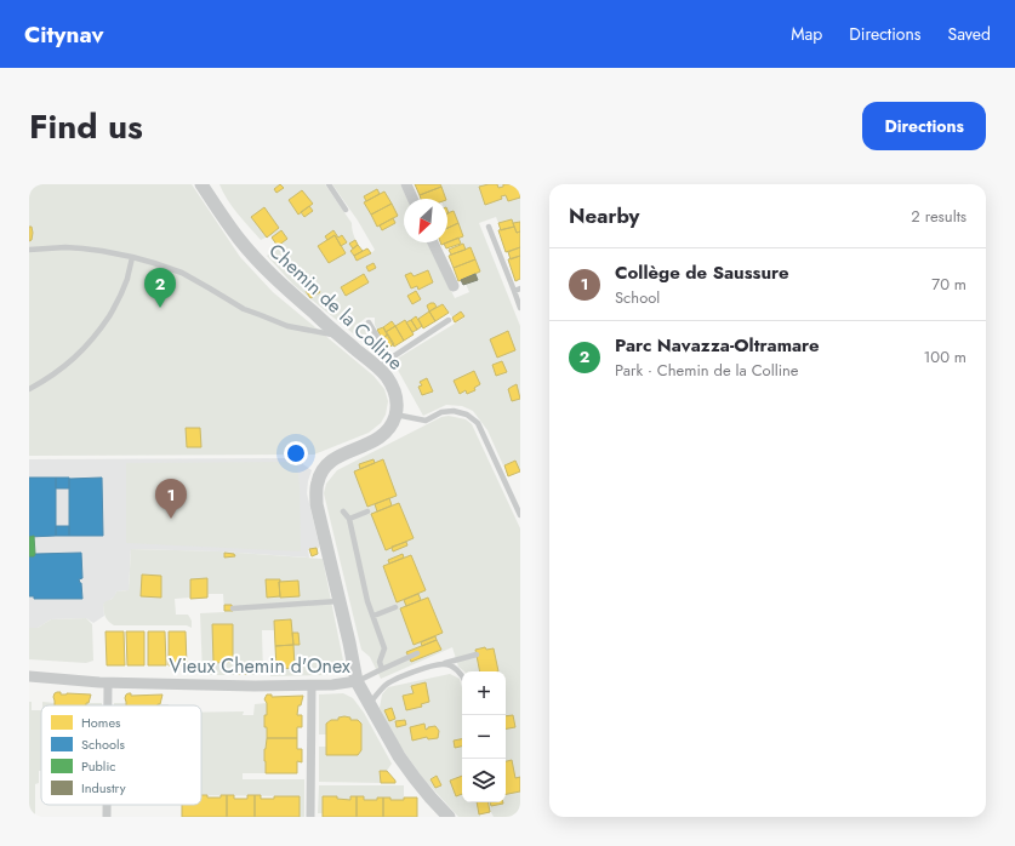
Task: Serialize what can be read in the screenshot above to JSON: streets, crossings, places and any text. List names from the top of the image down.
{
  "streets": {
    "street": ["Chemin de la Colline", "Vieux Chemin d'Onex"]
  },
  "legend": [
    "Homes",
    "Schools",
    "Public",
    "Industry"
  ],
  "north": "bottom left",
  "page": {
    "header": "Citynav",
    "nav": ["Map", "Directions", "Saved"],
    "title": "Find us",
    "buttons": "Directions",
    "heading": ["Nearby", "2 results"],
    "list": [
      {
        "mark": "1",
        "name": "Collège de Saussure",
        "note": "School",
        "value": "70 m"
      },
      {
        "mark": "2",
        "name": "Parc Navazza-Oltramare",
        "note": "Park · Chemin de la Colline",
        "value": "100 m"
      }
    ],
    "pins": ["2", "1"],
    "map_buttons": ["+", "−"]
  }
}
